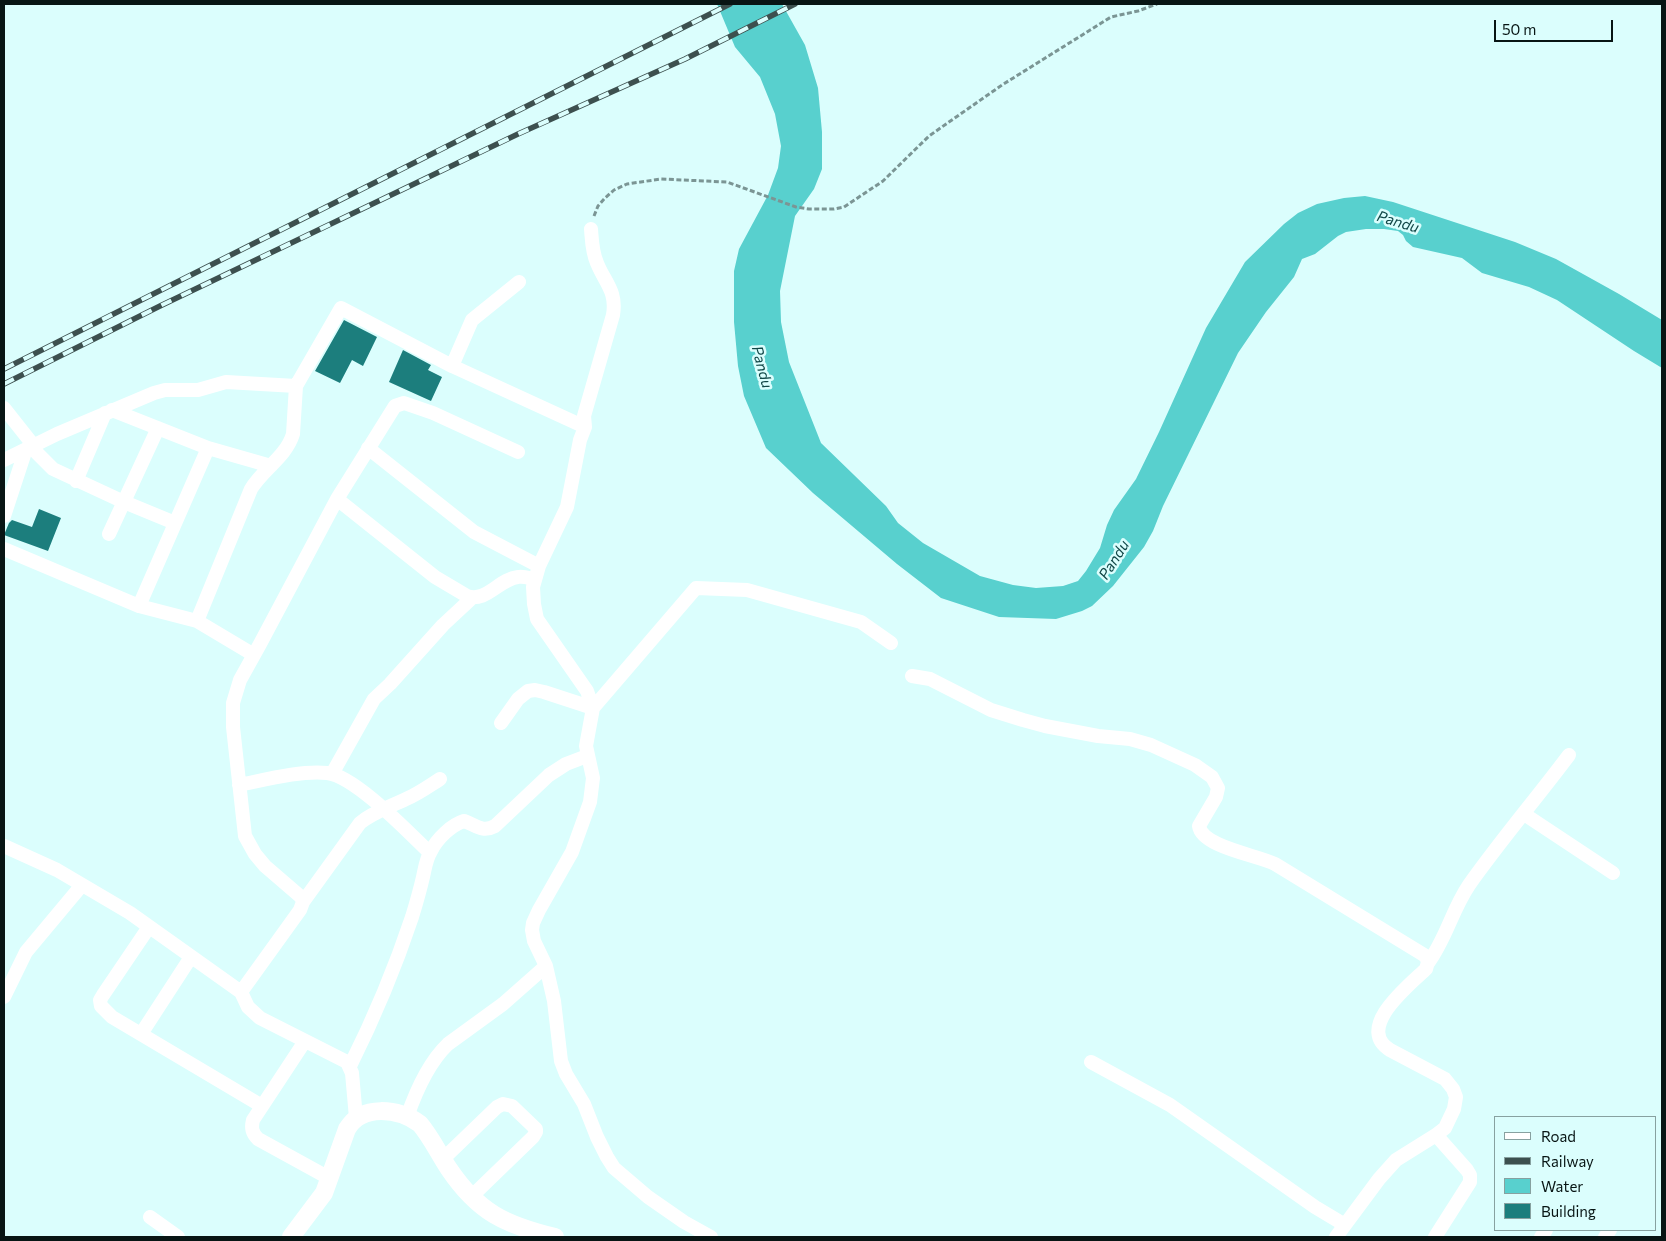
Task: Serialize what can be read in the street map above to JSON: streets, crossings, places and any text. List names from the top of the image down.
{
  "water": ["Pandu"],
  "legend": [
    "Road",
    "Railway",
    "Water",
    "Building"
  ],
  "scale_bar": "50 m"
}
